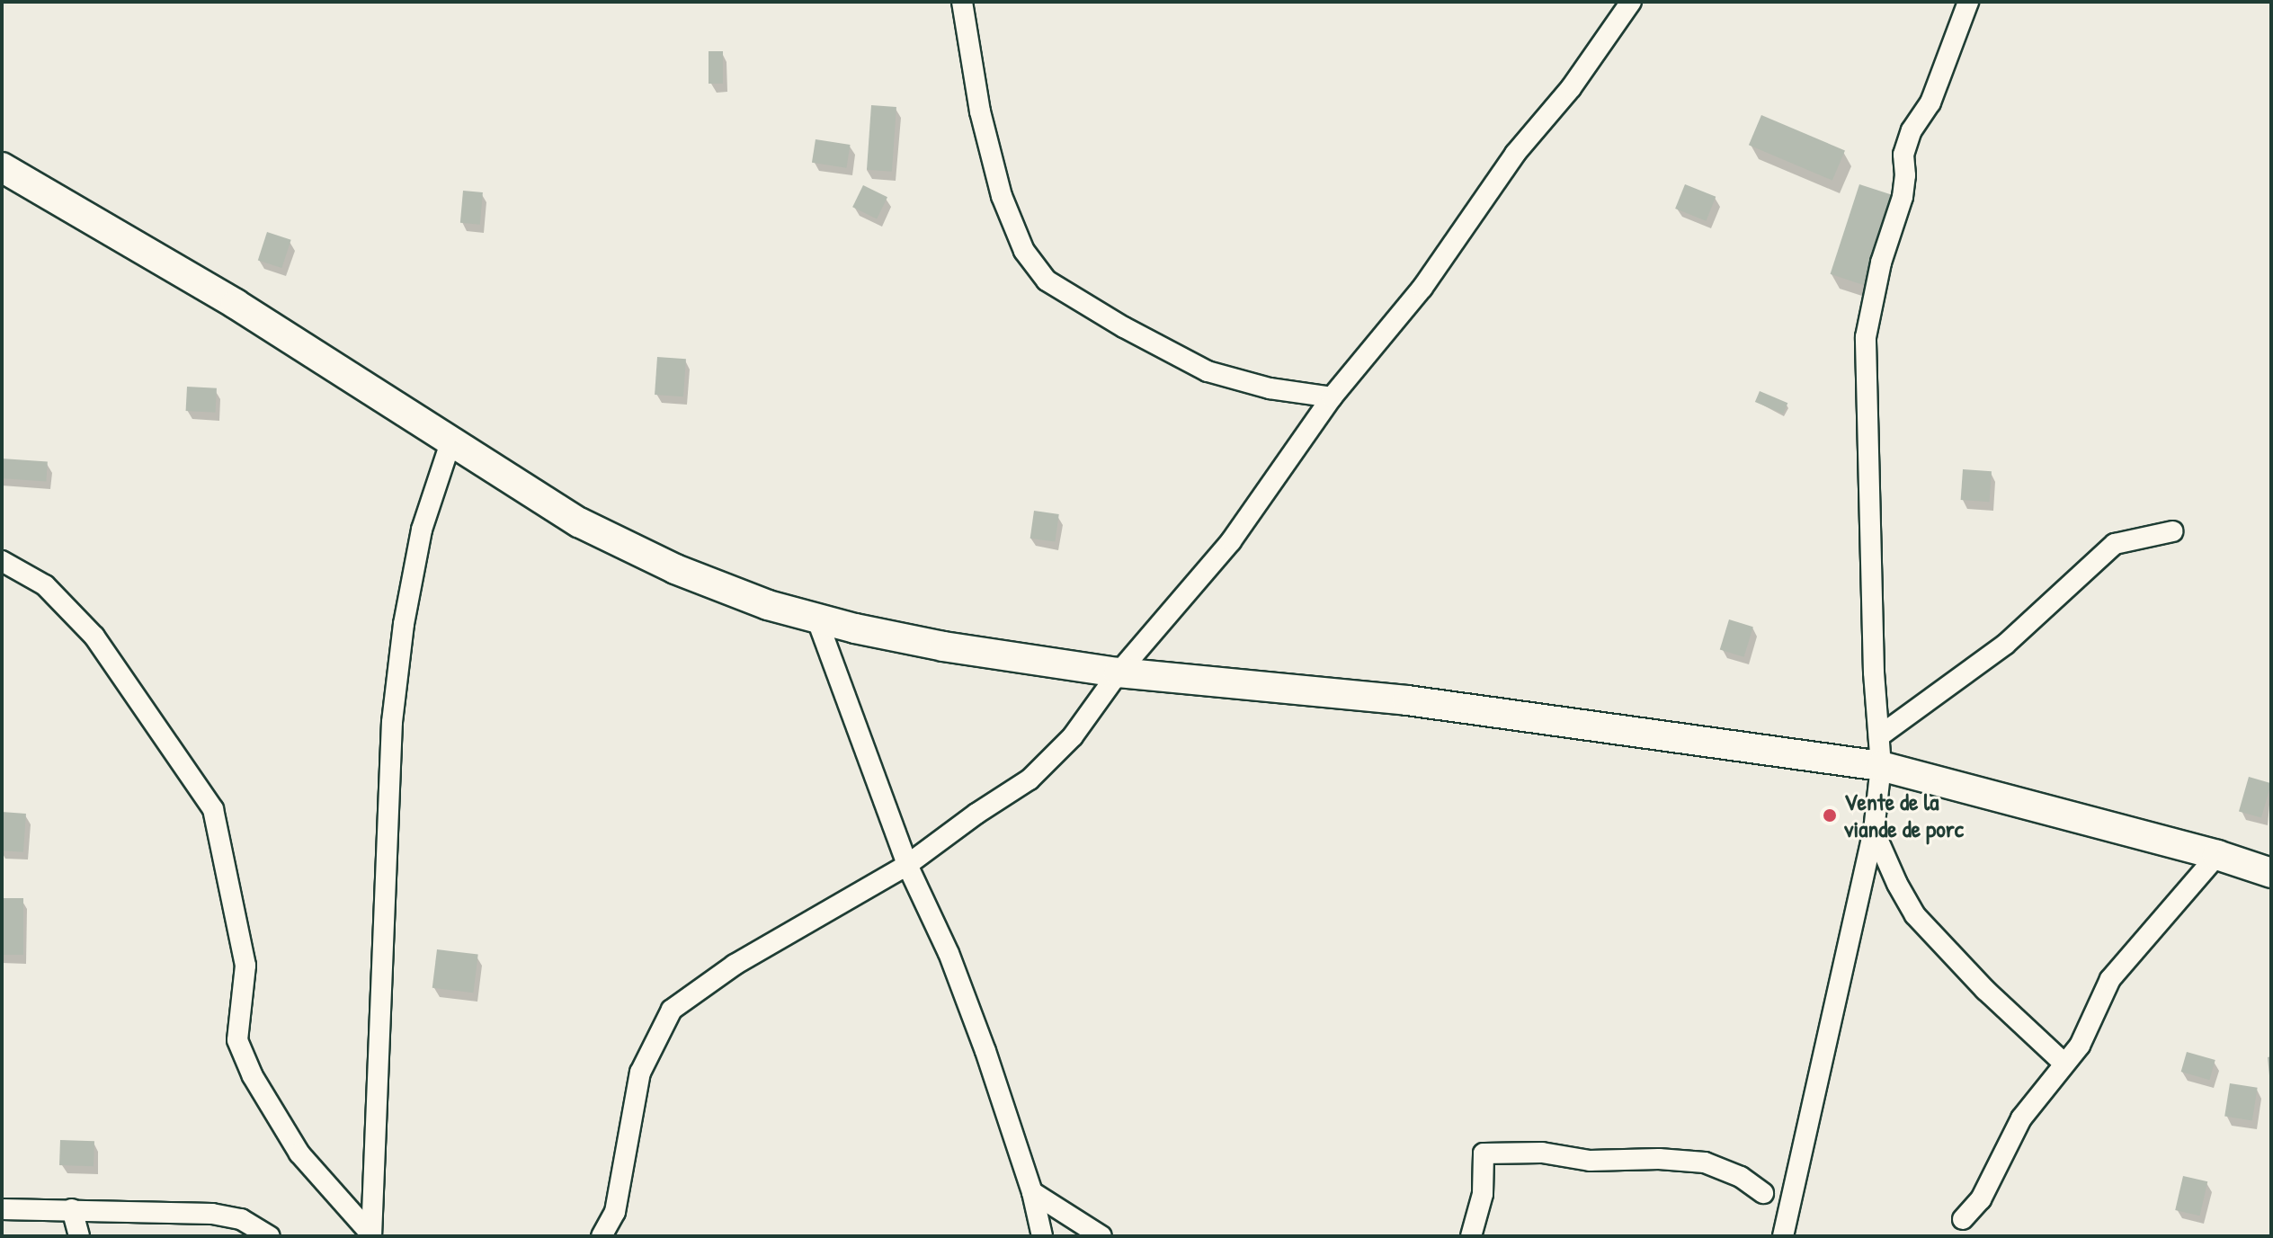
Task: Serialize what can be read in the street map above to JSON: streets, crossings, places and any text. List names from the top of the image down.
{
  "places": ["Vente de la viande de porc"]
}
